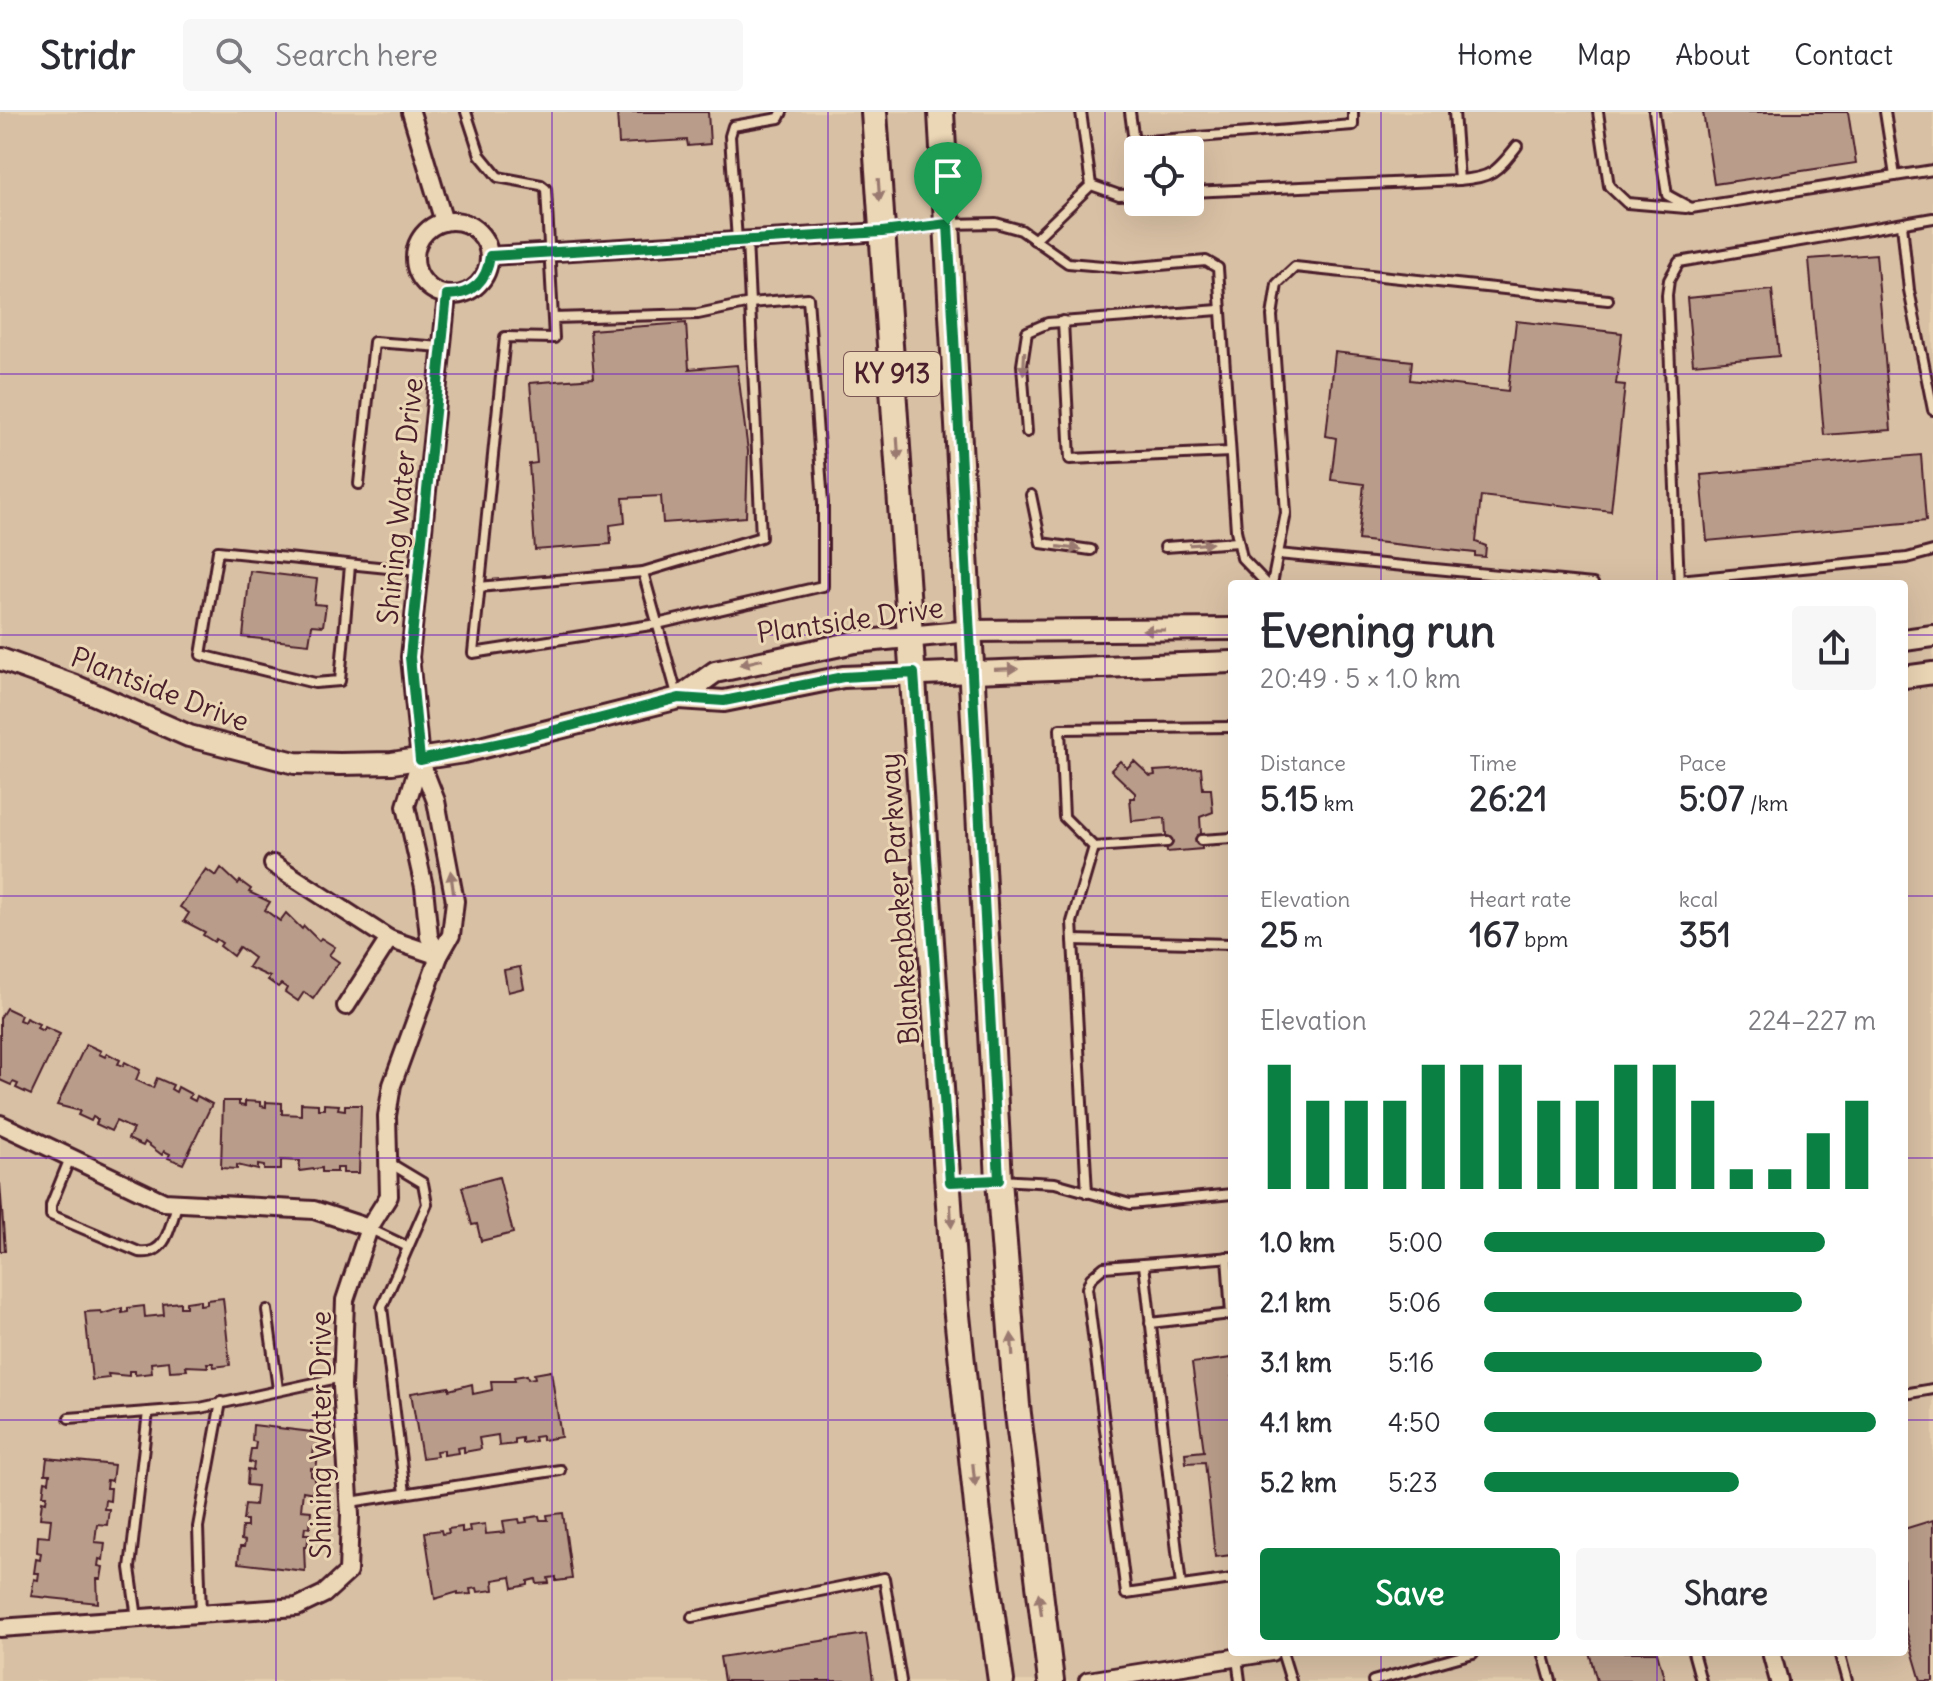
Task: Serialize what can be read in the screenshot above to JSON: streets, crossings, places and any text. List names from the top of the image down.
{
  "streets": {
    "main road": ["KY 913", "Blankenbaker Parkway"],
    "street": ["Shining Water Drive", "Plantside Drive"]
  },
  "crossings": [
    ["KY 913", "Plantside Drive"],
    ["Shining Water Drive", "Plantside Drive"],
    ["Plantside Drive", "Blankenbaker Parkway"]
  ],
  "page": {
    "header": "Stridr",
    "search": "Search here",
    "nav": [
      "Home",
      "Map",
      "About",
      "Contact"
    ],
    "heading": ["Evening run", "20:49 · 5 × 1.0 km"],
    "stats": [
      ["Distance", "5.15 km"],
      ["Time", "26:21"],
      ["Pace", "5:07 /km"],
      ["Elevation", "25 m"],
      ["Heart rate", "167 bpm"],
      ["kcal", "351"]
    ],
    "chart": ["Elevation", "224–227 m"],
    "list": [
      {
        "name": "1.0 km",
        "note": "5:00"
      },
      {
        "name": "2.1 km",
        "note": "5:06"
      },
      {
        "name": "3.1 km",
        "note": "5:16"
      },
      {
        "name": "4.1 km",
        "note": "4:50"
      },
      {
        "name": "5.2 km",
        "note": "5:23"
      }
    ],
    "buttons": ["Save", "Share"]
  }
}
